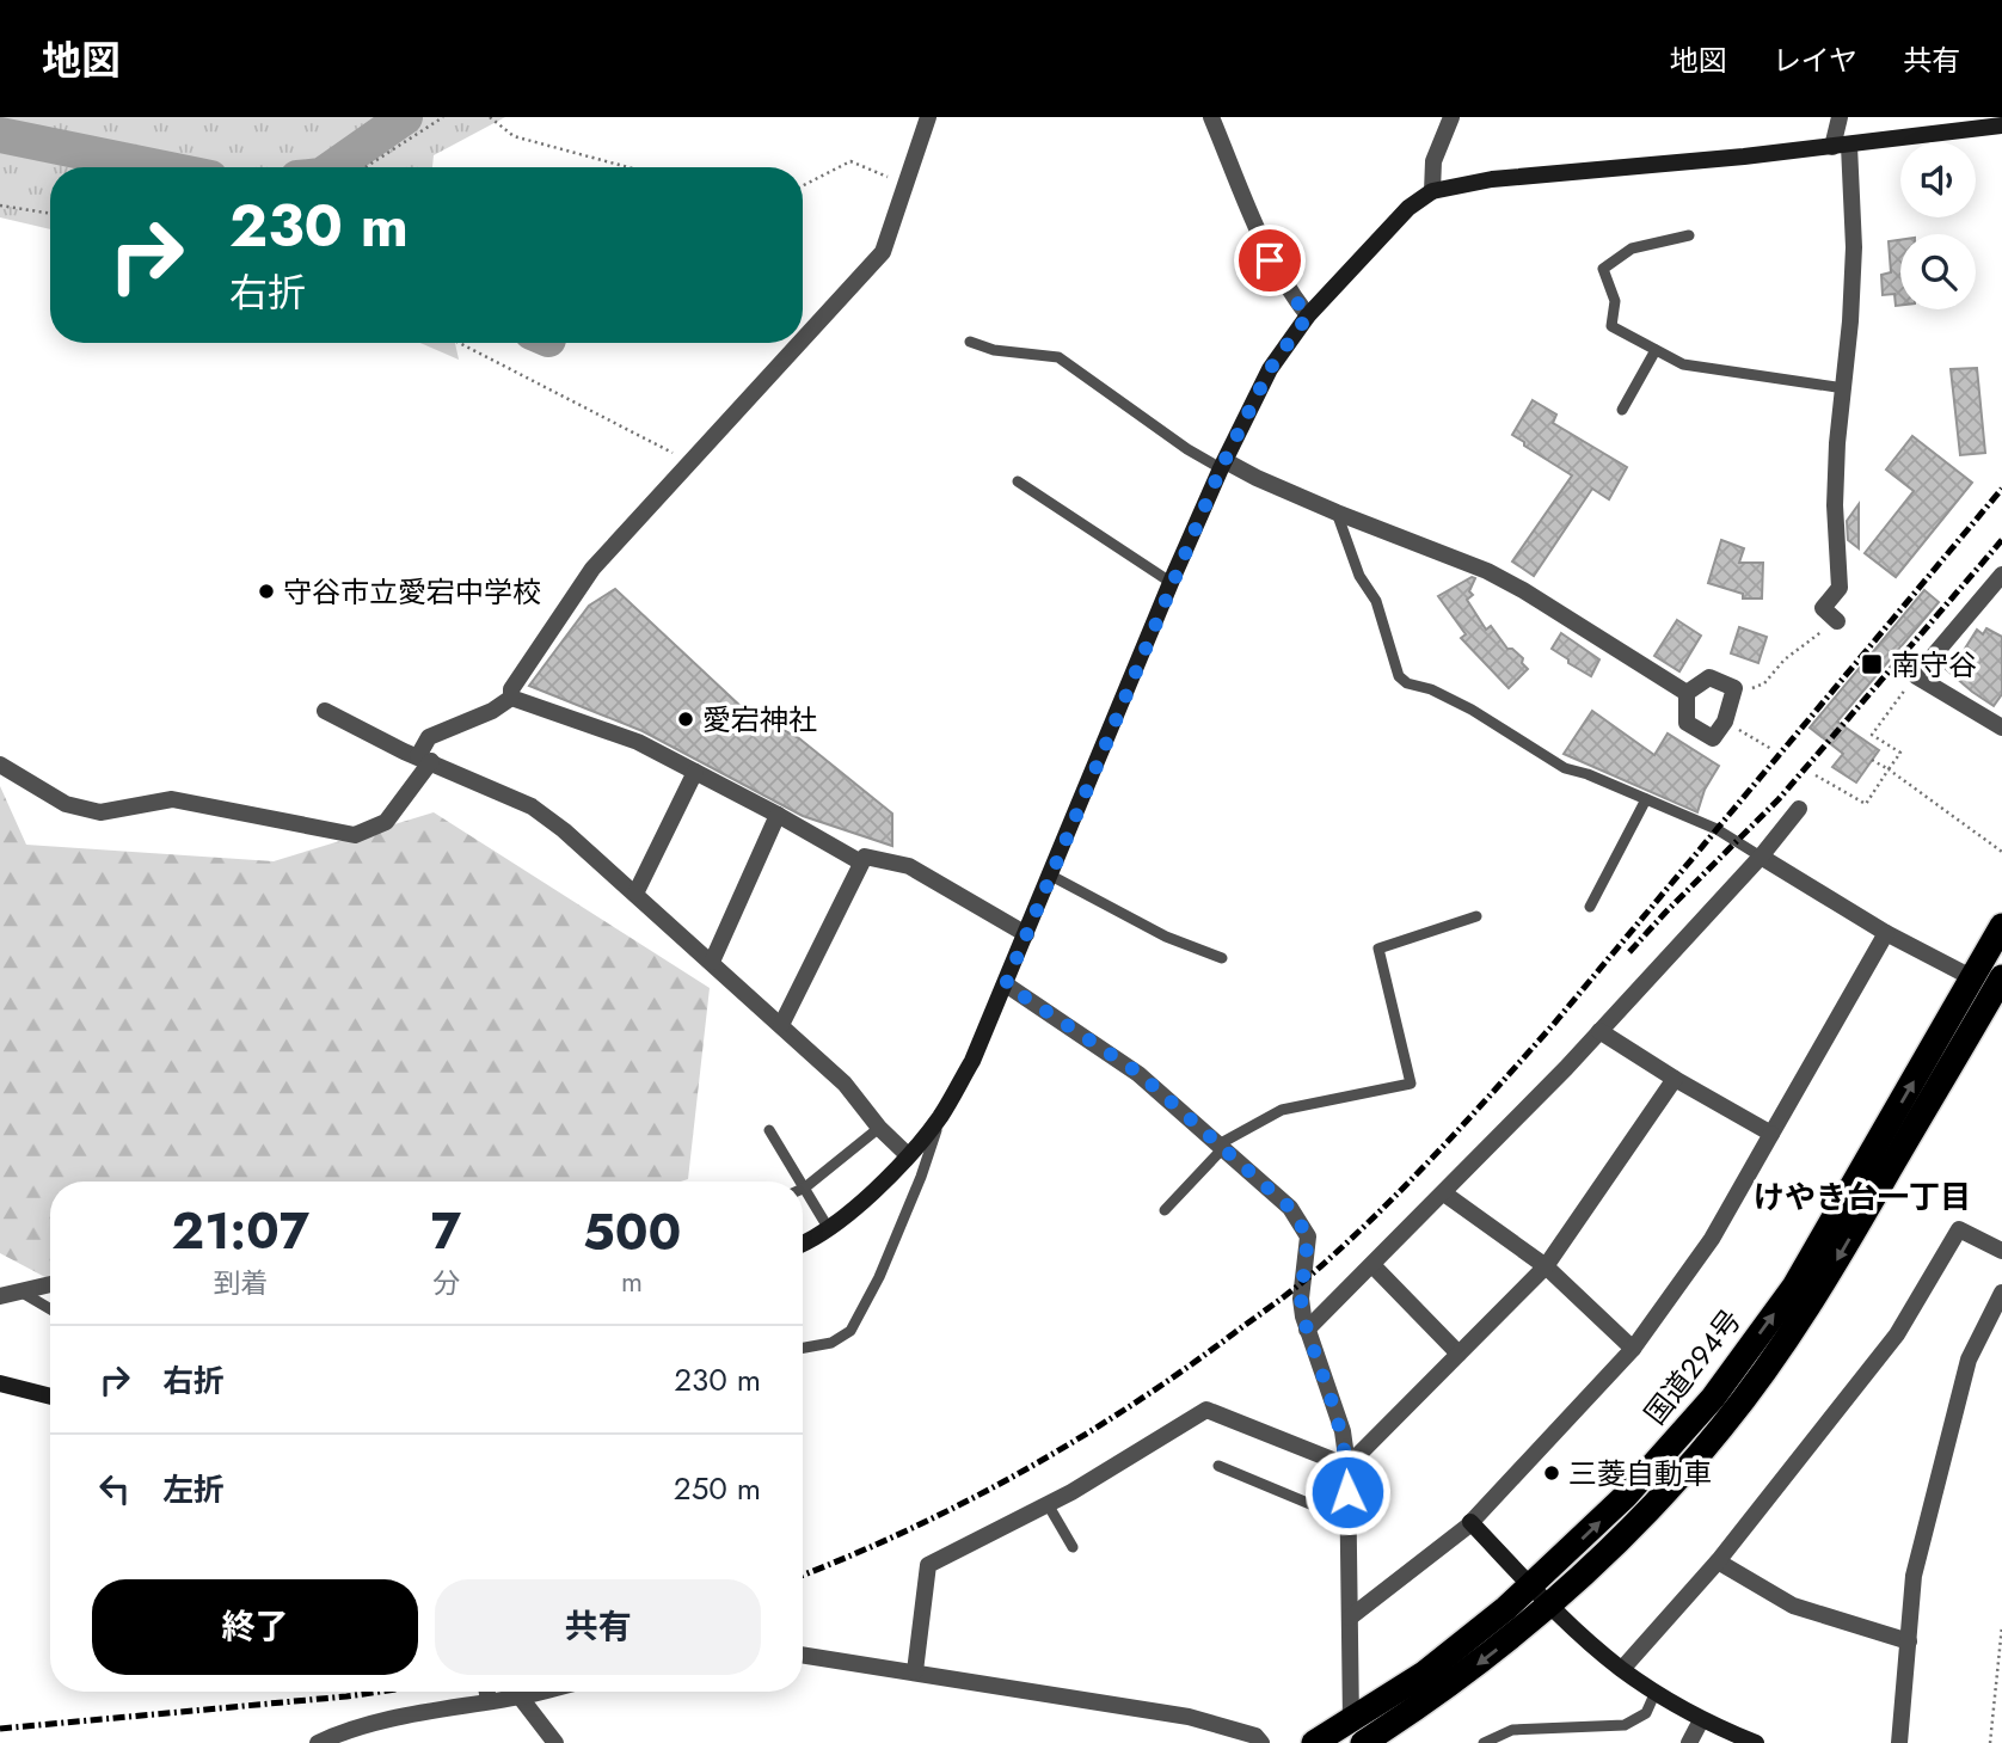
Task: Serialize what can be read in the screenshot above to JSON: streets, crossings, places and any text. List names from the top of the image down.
{
  "streets": {
    "highway": ["国道294号"]
  },
  "districts": ["けやき台一丁目"],
  "places": {
    "other": ["守谷市立愛宕中学校", "愛宕神社", "三菱自動車"],
    "transit": ["南守谷"]
  },
  "page": {
    "header": "地図",
    "nav": ["地図", "レイヤ", "共有"],
    "turn": ["230 m", "右折"],
    "eta": [
      "21:07",
      "到着",
      "7",
      "分",
      "500",
      "m"
    ],
    "list": [
      {
        "name": "右折",
        "value": "230 m"
      },
      {
        "name": "左折",
        "value": "250 m"
      }
    ],
    "buttons": ["終了", "共有"]
  }
}
